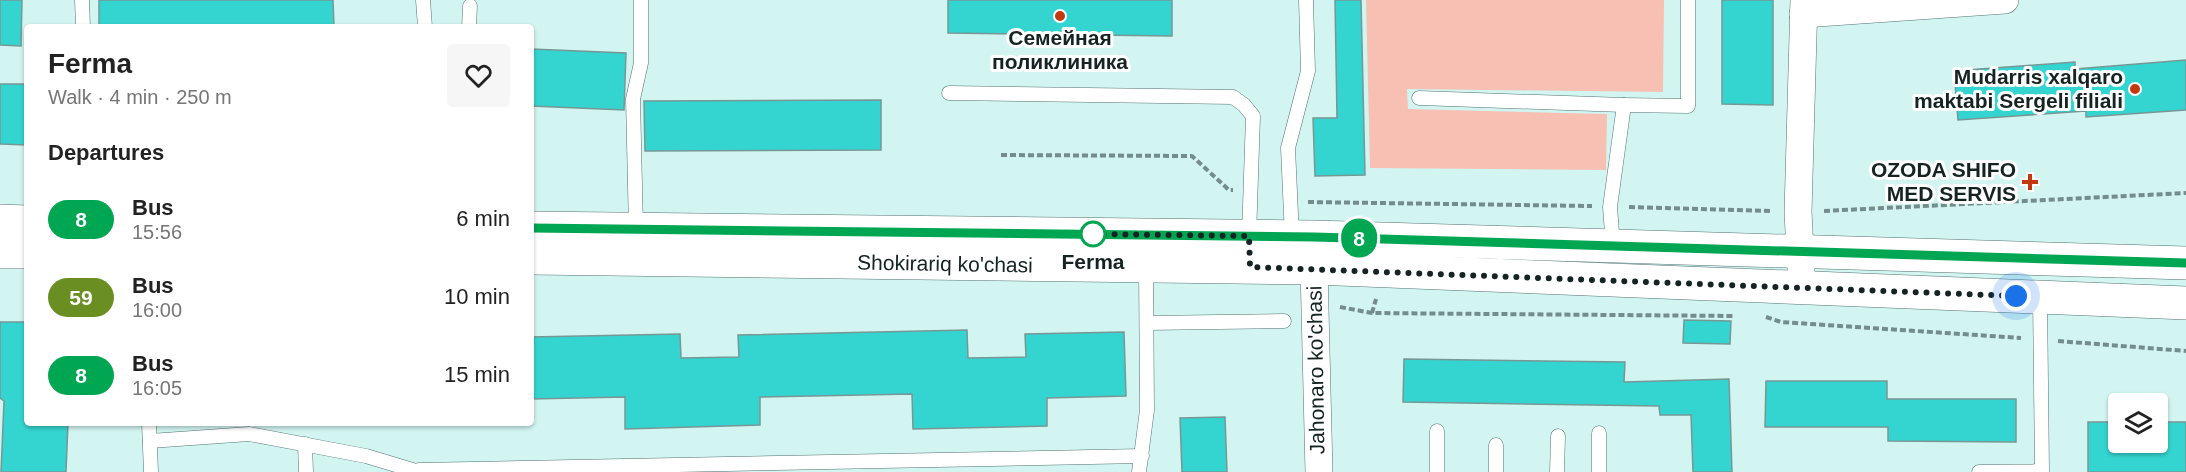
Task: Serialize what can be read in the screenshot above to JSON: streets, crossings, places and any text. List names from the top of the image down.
{
  "streets": {
    "main road": ["Shokirariq ko'chasi"],
    "street": ["Jahonaro ko'chasi"]
  },
  "crossings": [
    ["Shokirariq ko'chasi", "Jahonaro ko'chasi"]
  ],
  "places": {
    "other": ["Семейная поликлиника", "Mudarris xalqaro maktabi Sergeli filiali", "Ferma"],
    "health": ["OZODA SHIFO MED SERVIS"]
  },
  "lines": ["bus line 8"],
  "page": {
    "on_map": "8",
    "heading": [
      ["Ferma", "Walk · 4 min · 250 m"],
      "Departures"
    ],
    "list": [
      {
        "mark": "8",
        "name": "Bus",
        "note": "15:56",
        "value": "6 min"
      },
      {
        "mark": "59",
        "name": "Bus",
        "note": "16:00",
        "value": "10 min"
      },
      {
        "mark": "8",
        "name": "Bus",
        "note": "16:05",
        "value": "15 min"
      }
    ]
  }
}
